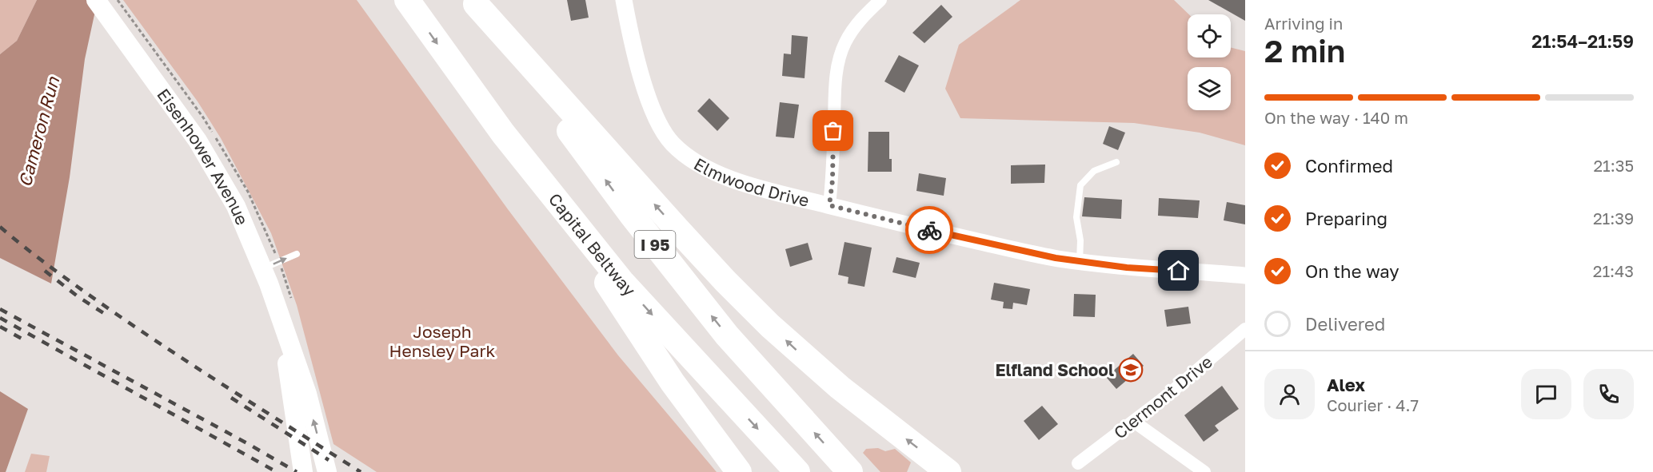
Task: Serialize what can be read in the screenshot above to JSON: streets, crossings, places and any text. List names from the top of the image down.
{
  "streets": {
    "highway": ["Capital Beltway", "I 95"],
    "main road": ["Eisenhower Avenue"],
    "street": ["Elmwood Drive", "Clermont Drive"]
  },
  "water": ["Cameron Run"],
  "parks": ["Joseph Hensley Park"],
  "places": {
    "school or university": ["Elfland School"]
  },
  "page": {
    "heading": ["2 min", "Arriving in", "21:54–21:59"],
    "panel": ["Alex", "Courier · 4.7"],
    "bar": "On the way · 140 m",
    "list": [
      ["Confirmed", "21:35"],
      ["Preparing", "21:39"],
      ["On the way", "21:43"],
      "Delivered"
    ]
  }
}
